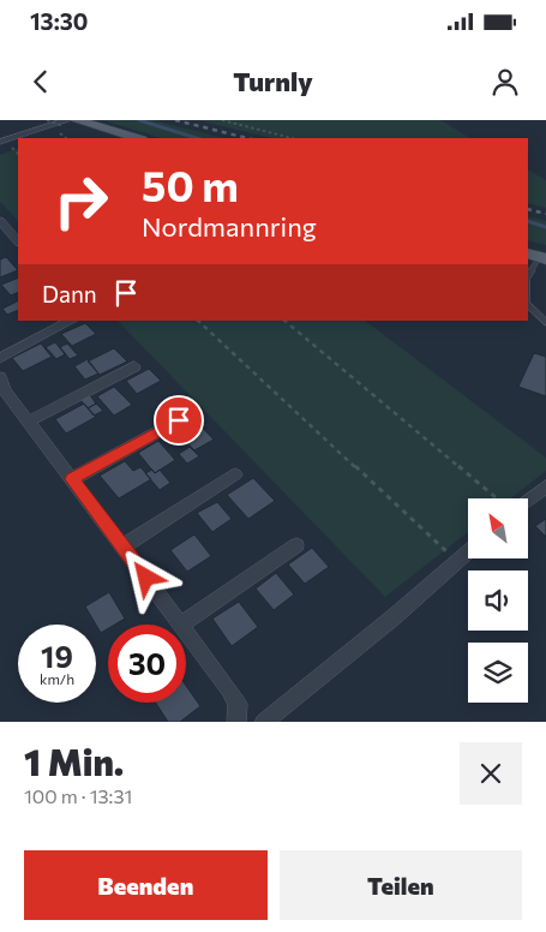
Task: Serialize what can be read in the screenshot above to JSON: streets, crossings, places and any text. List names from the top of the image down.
{
  "north": "top left",
  "page": {
    "status": "13:30",
    "header": "Turnly",
    "turn": ["50 m", "Nordmannring"],
    "then": "Dann",
    "speed": "19 km/h",
    "limit": "30",
    "heading": ["1 Min.", "100 m · 13:31"],
    "buttons": ["Beenden", "Teilen"]
  }
}
